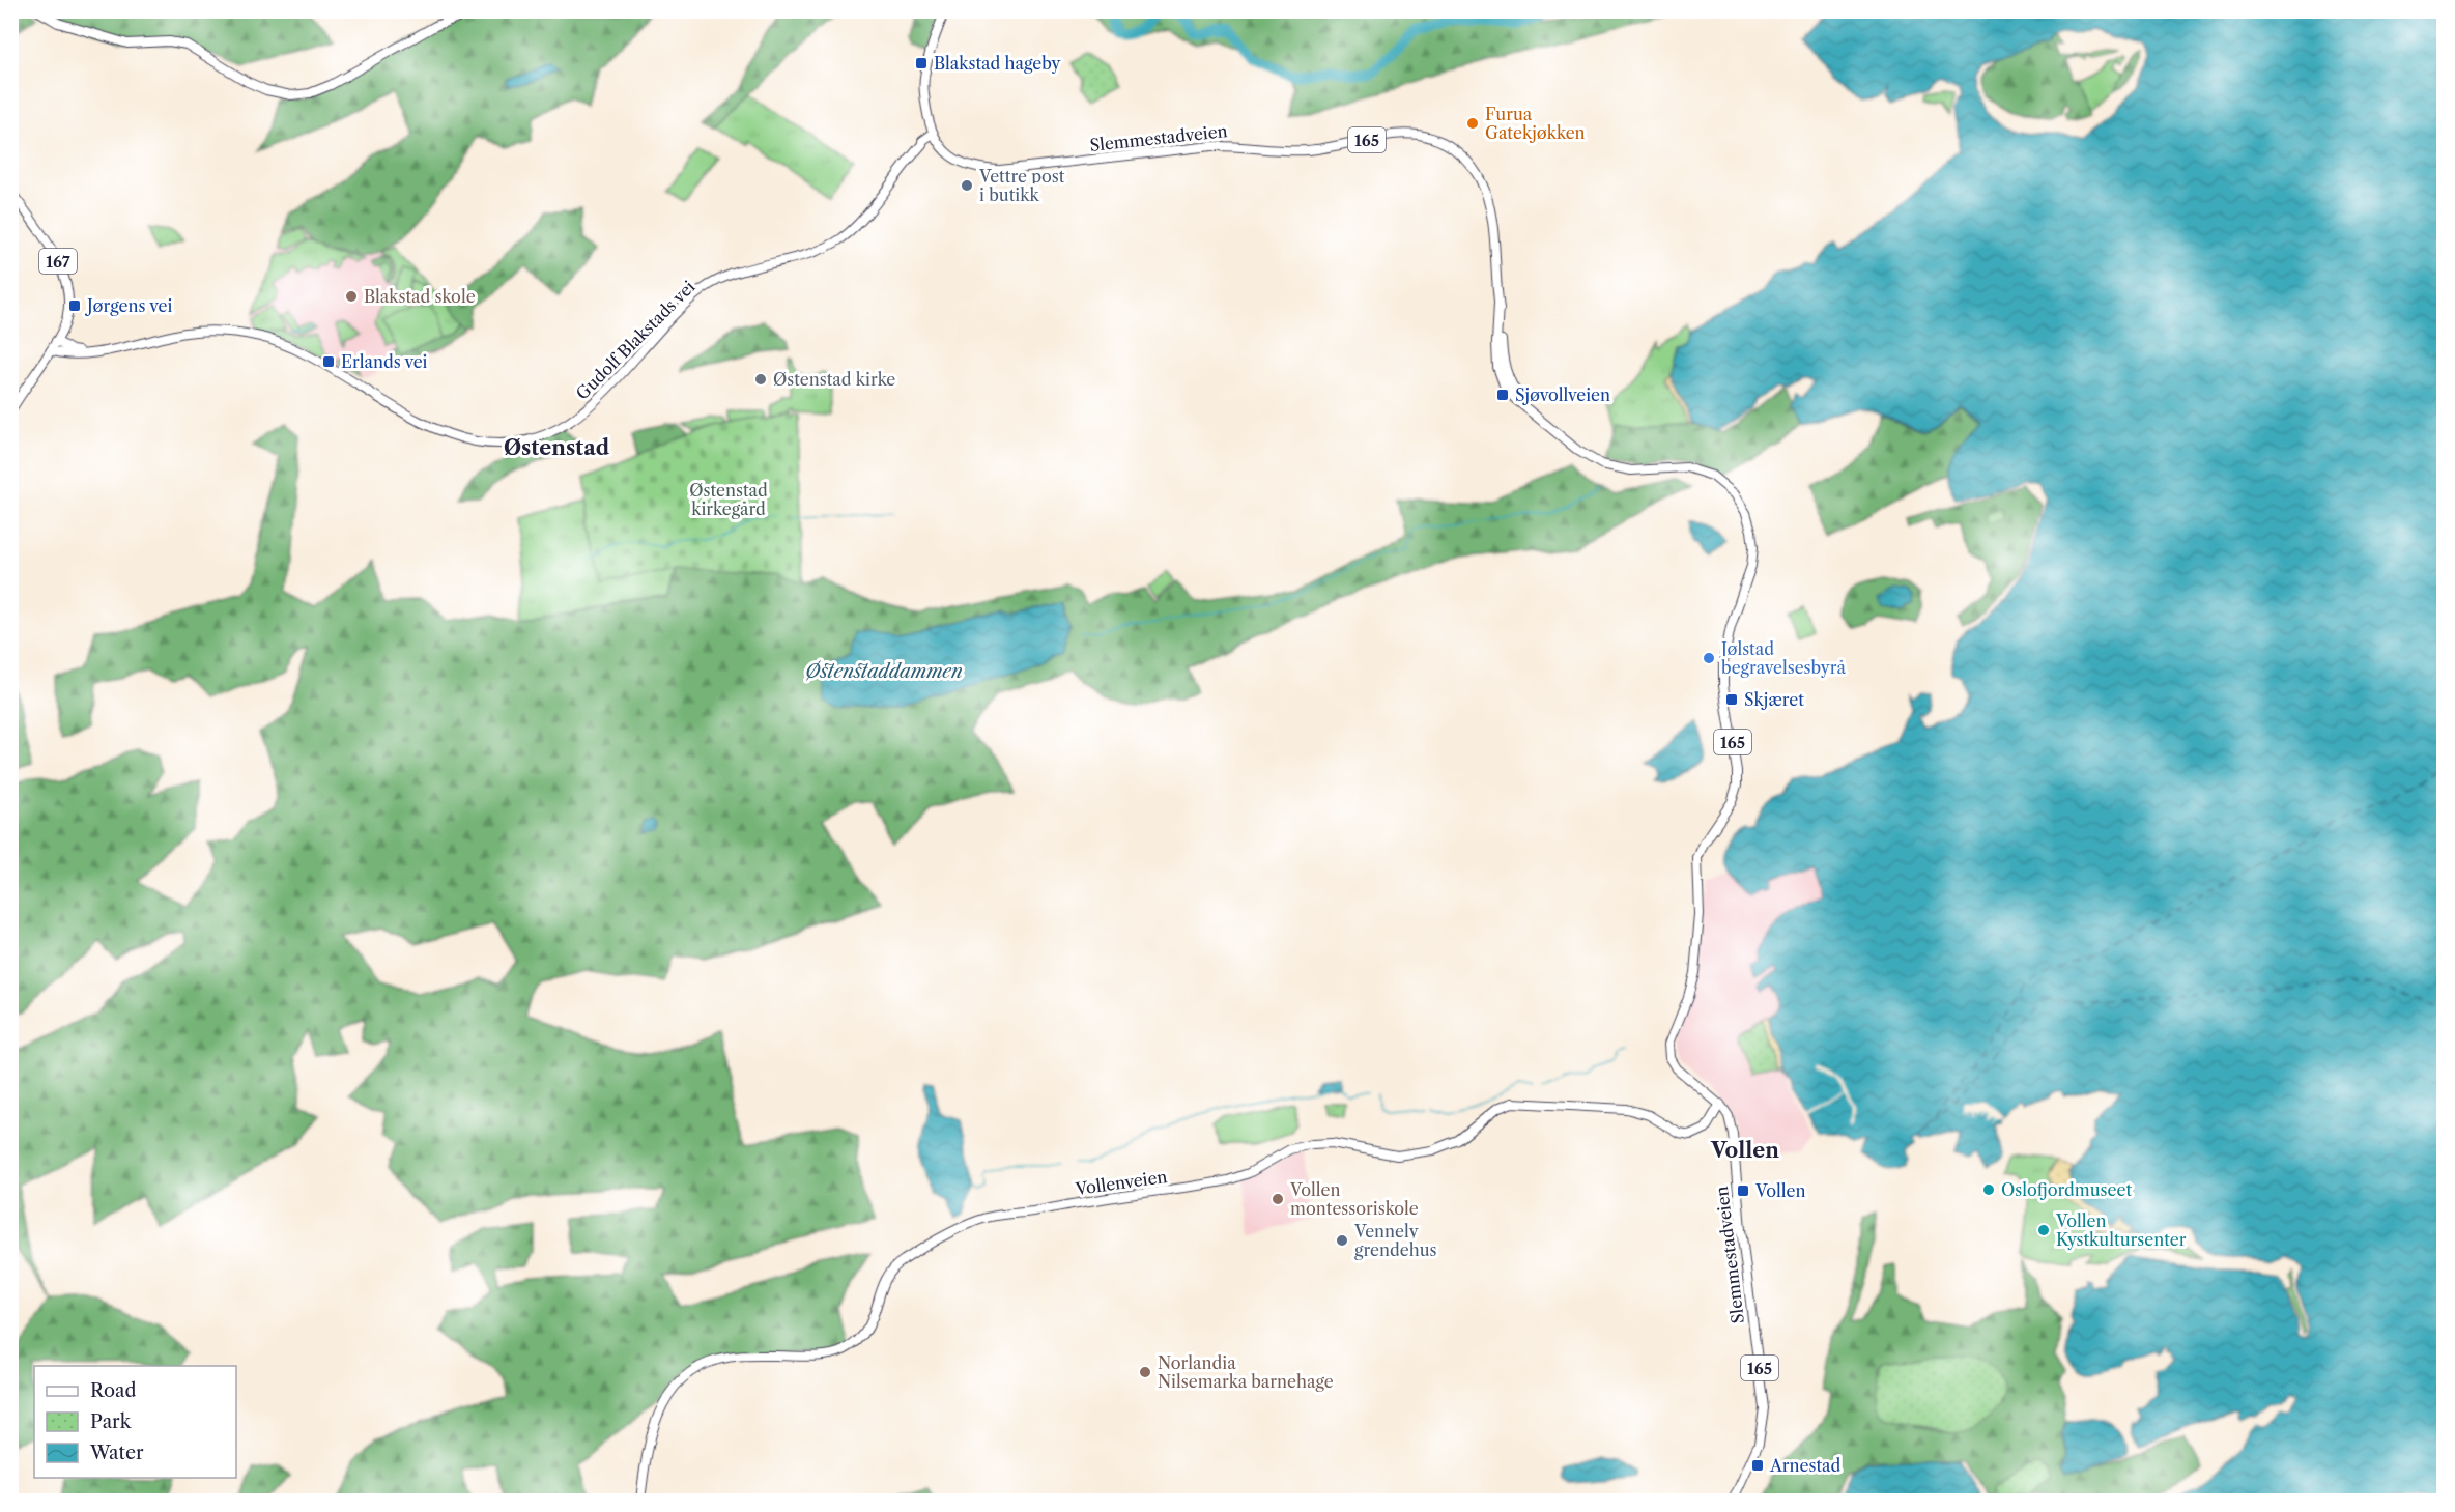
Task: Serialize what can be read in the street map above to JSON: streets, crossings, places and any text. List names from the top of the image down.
{
  "streets": {
    "main road": [
      "Slemmestadveien",
      "165",
      "167",
      "Gudolf Blakstads vei",
      "Vollenveien"
    ]
  },
  "crossings": [
    ["Slemmestadveien", "Gudolf Blakstads vei"],
    ["Slemmestadveien", "Vollenveien"],
    ["167", "Gudolf Blakstads vei"]
  ],
  "districts": ["Østenstad", "Vollen"],
  "water": ["Østenstaddammen"],
  "parks": ["Østenstad kirkegård"],
  "places": {
    "transit": [
      "Blakstad hageby",
      "Jørgens vei",
      "Erlands vei",
      "Sjøvollveien",
      "Skjæret",
      "Vollen",
      "Arnestad"
    ],
    "other": [
      "Furua Gatekjøkken",
      "Vettre post i butikk",
      "Blakstad skole",
      "Østenstad kirke",
      "Jølstad begravelsesbyrå",
      "Oslofjordmuseet",
      "Vollen montessoriskole",
      "Vollen Kystkultursenter",
      "Vennely grendehus",
      "Norlandia Nilsemarka barnehage"
    ]
  },
  "legend": ["Road", "Park", "Water"]
}
